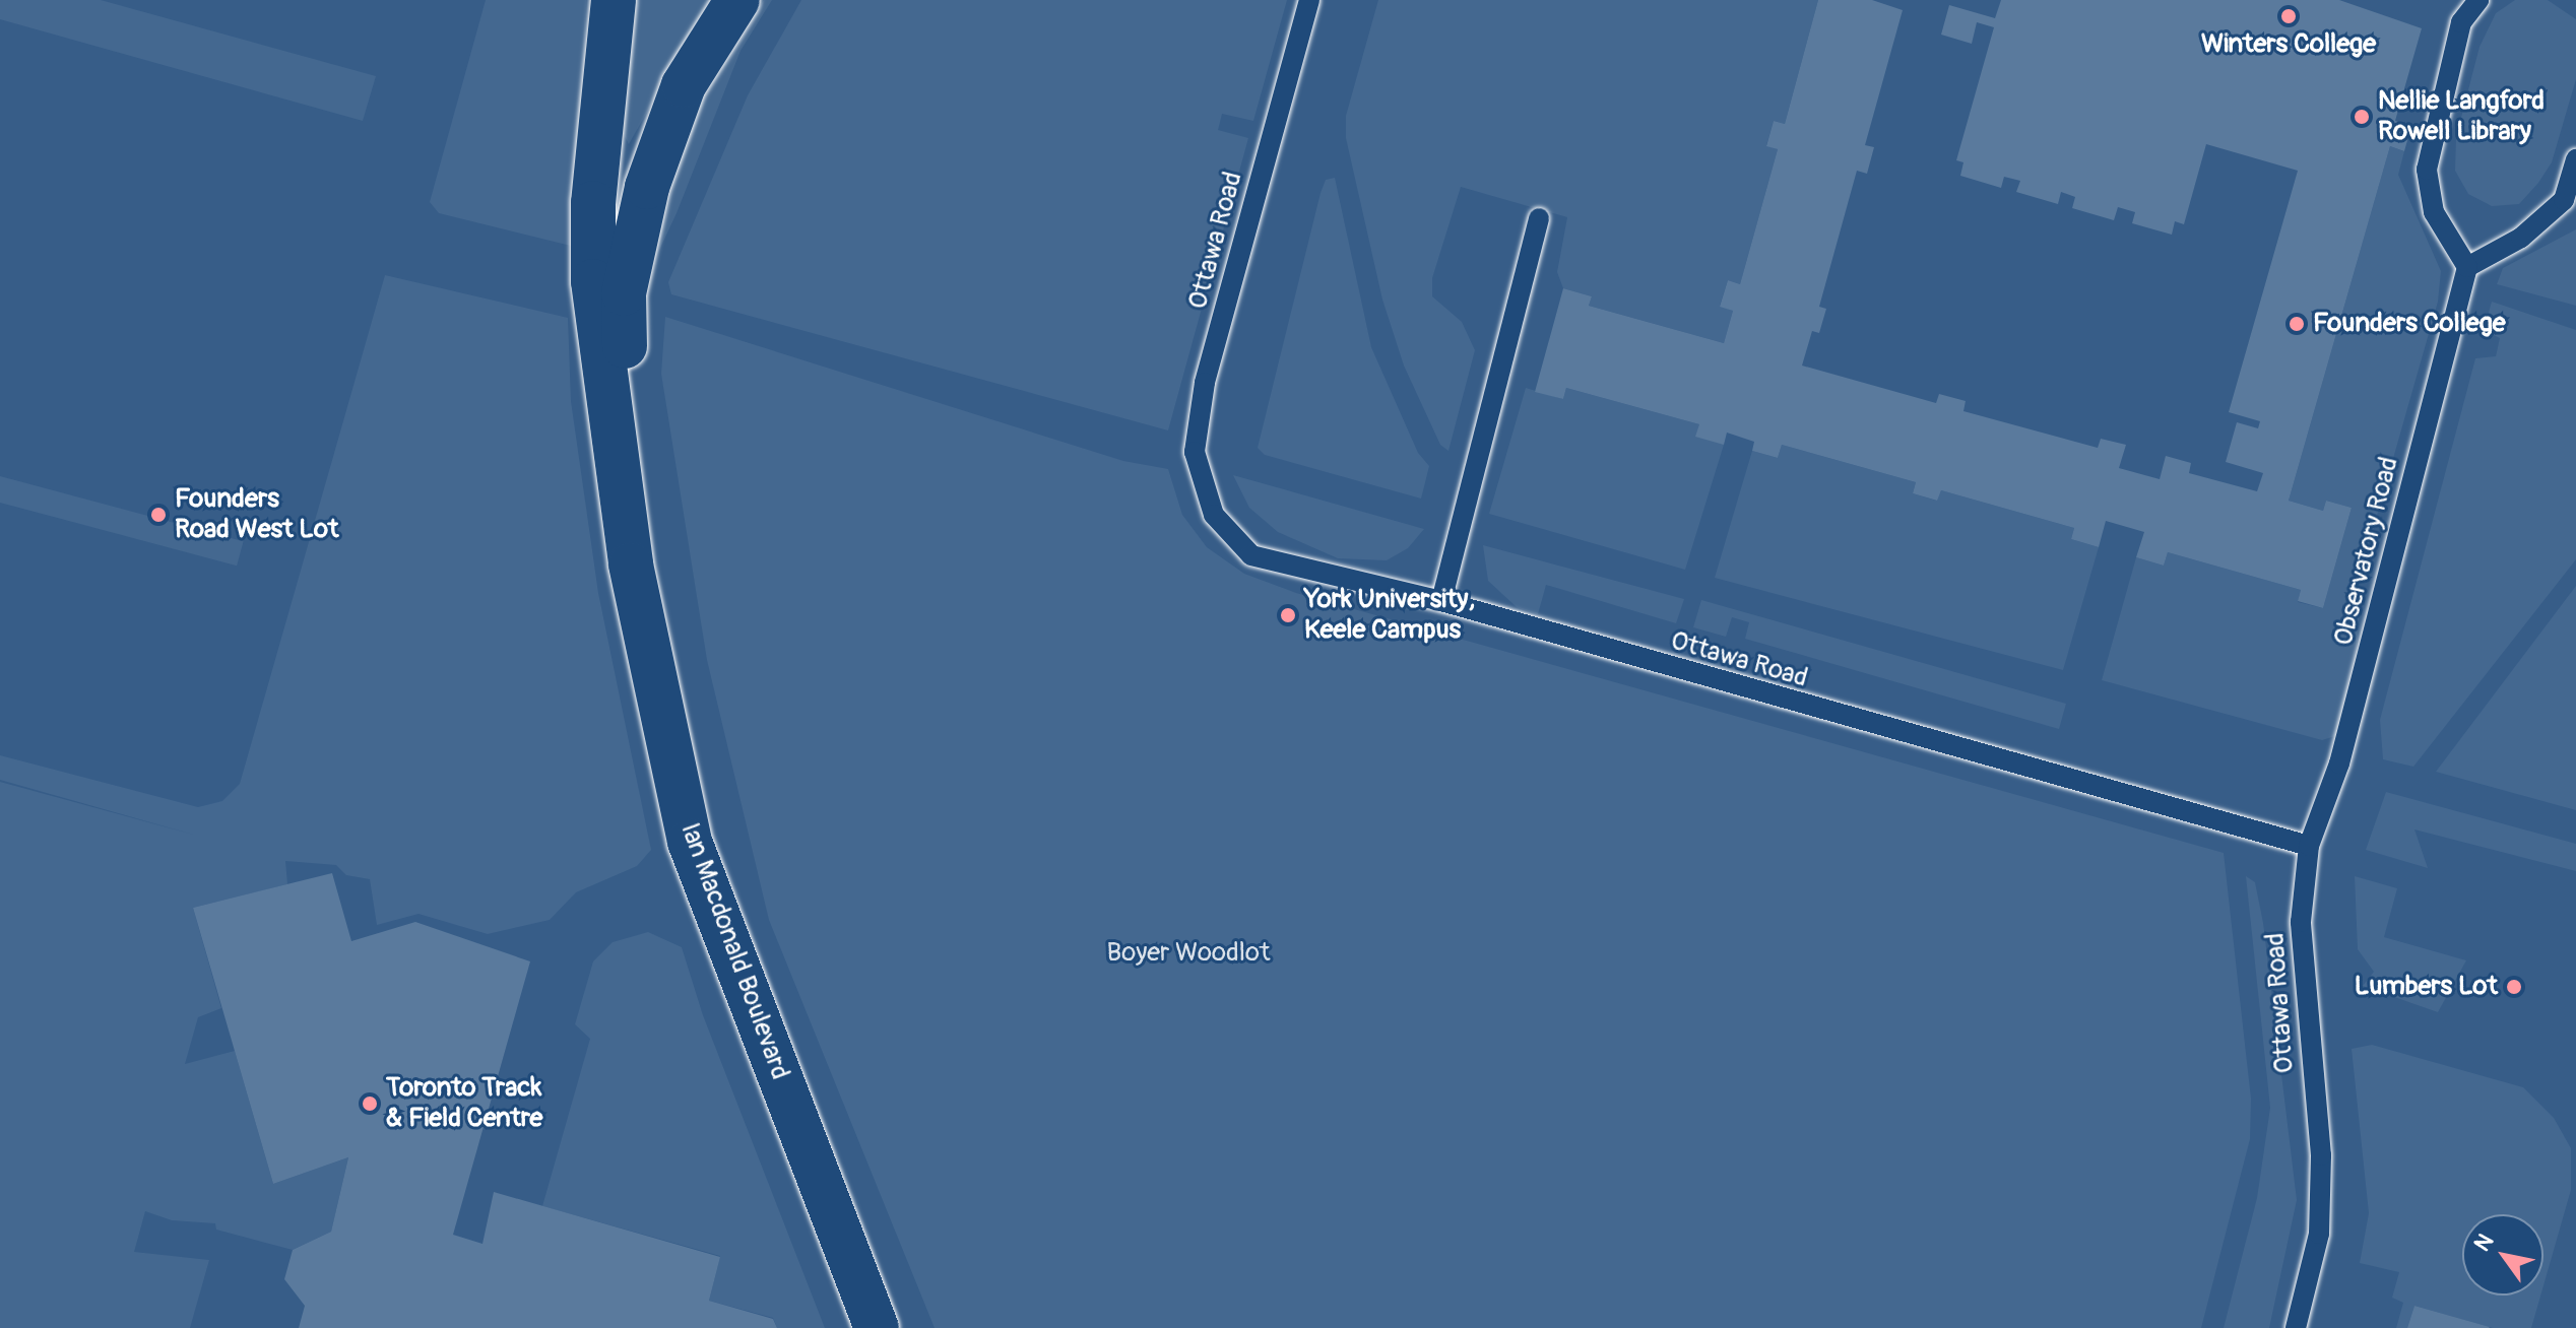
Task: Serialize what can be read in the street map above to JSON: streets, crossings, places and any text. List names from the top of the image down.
{
  "streets": {
    "street": ["Ian Macdonald Boulevard"],
    "lane": ["Ottawa Road", "Observatory Road"]
  },
  "crossings": [
    ["Ottawa Road", "Observatory Road"]
  ],
  "parks": ["Boyer Woodlot"],
  "places": [
    "Winters College",
    "Nellie Langford Rowell Library",
    "Founders College",
    "Founders Road West Lot",
    "York University, Keele Campus",
    "Lumbers Lot",
    "Toronto Track & Field Centre"
  ],
  "north": "top left"
}
